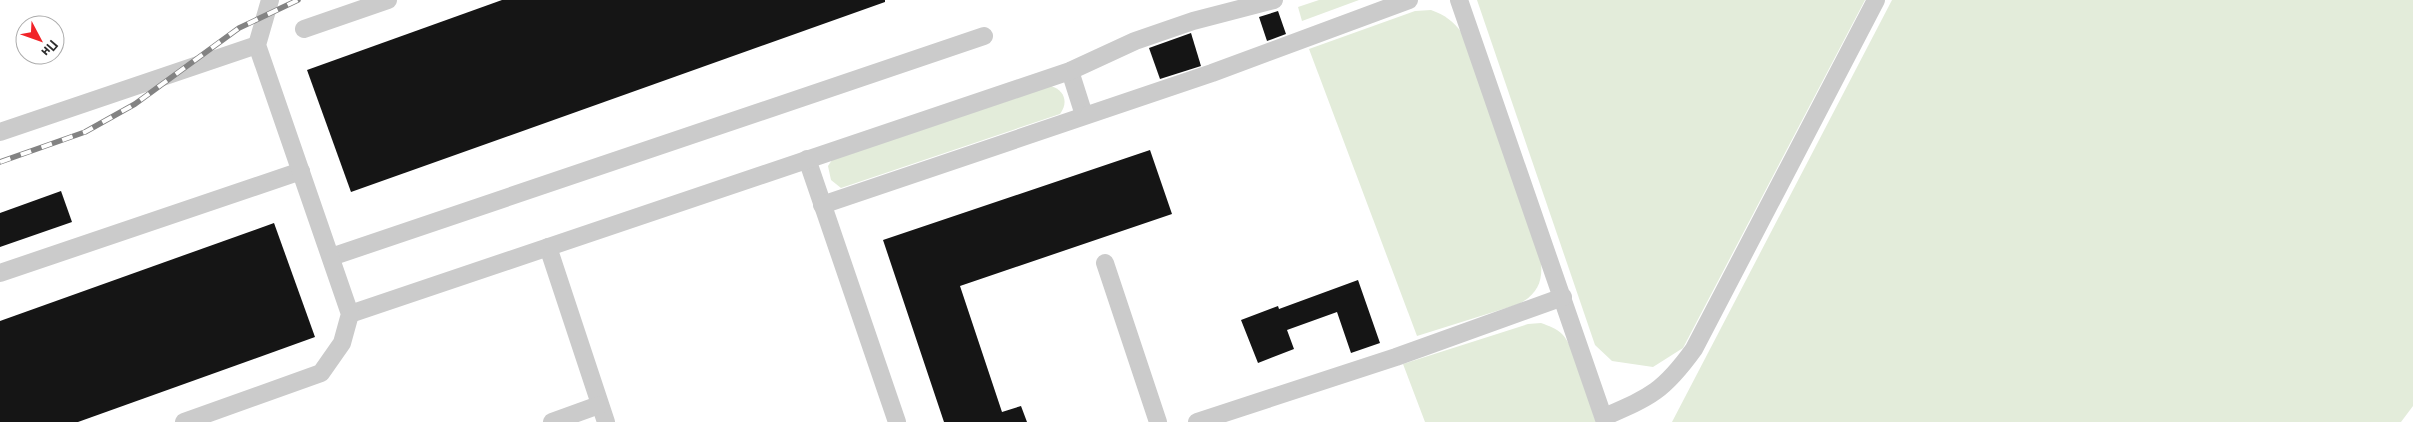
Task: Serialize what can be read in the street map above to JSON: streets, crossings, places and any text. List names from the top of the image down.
{
  "north": "bottom right"
}
